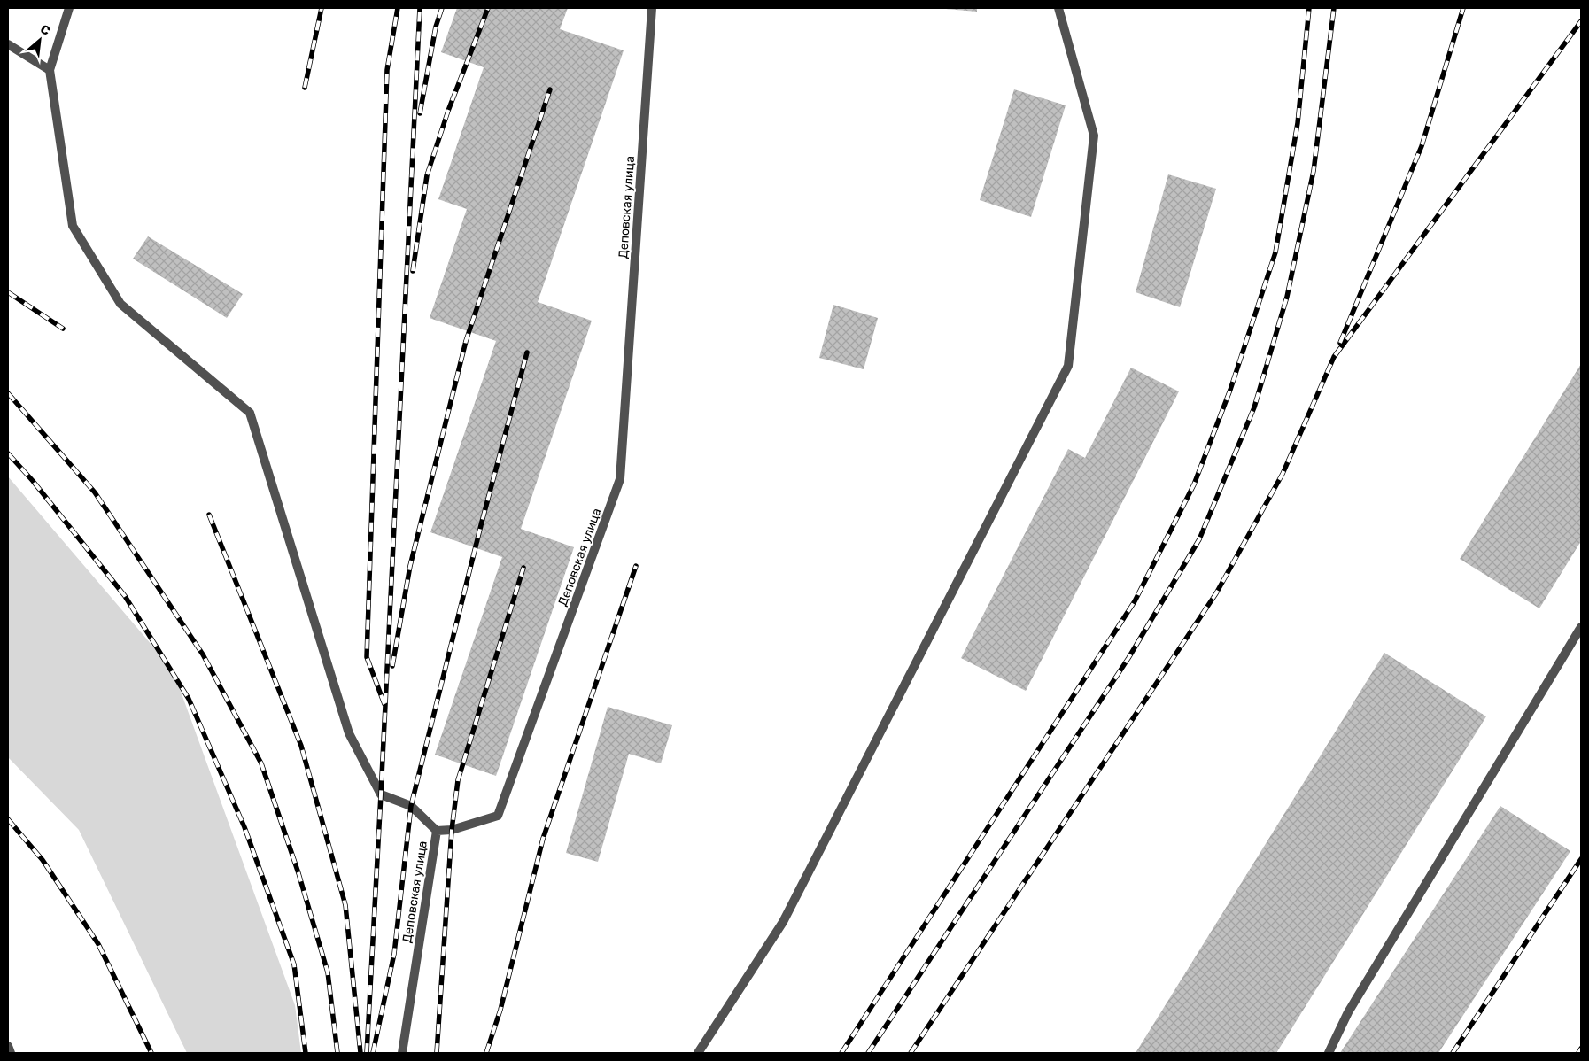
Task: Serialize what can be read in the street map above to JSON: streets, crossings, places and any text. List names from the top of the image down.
{
  "streets": {
    "street": ["Деповская улица"]
  },
  "north": "top right"
}
